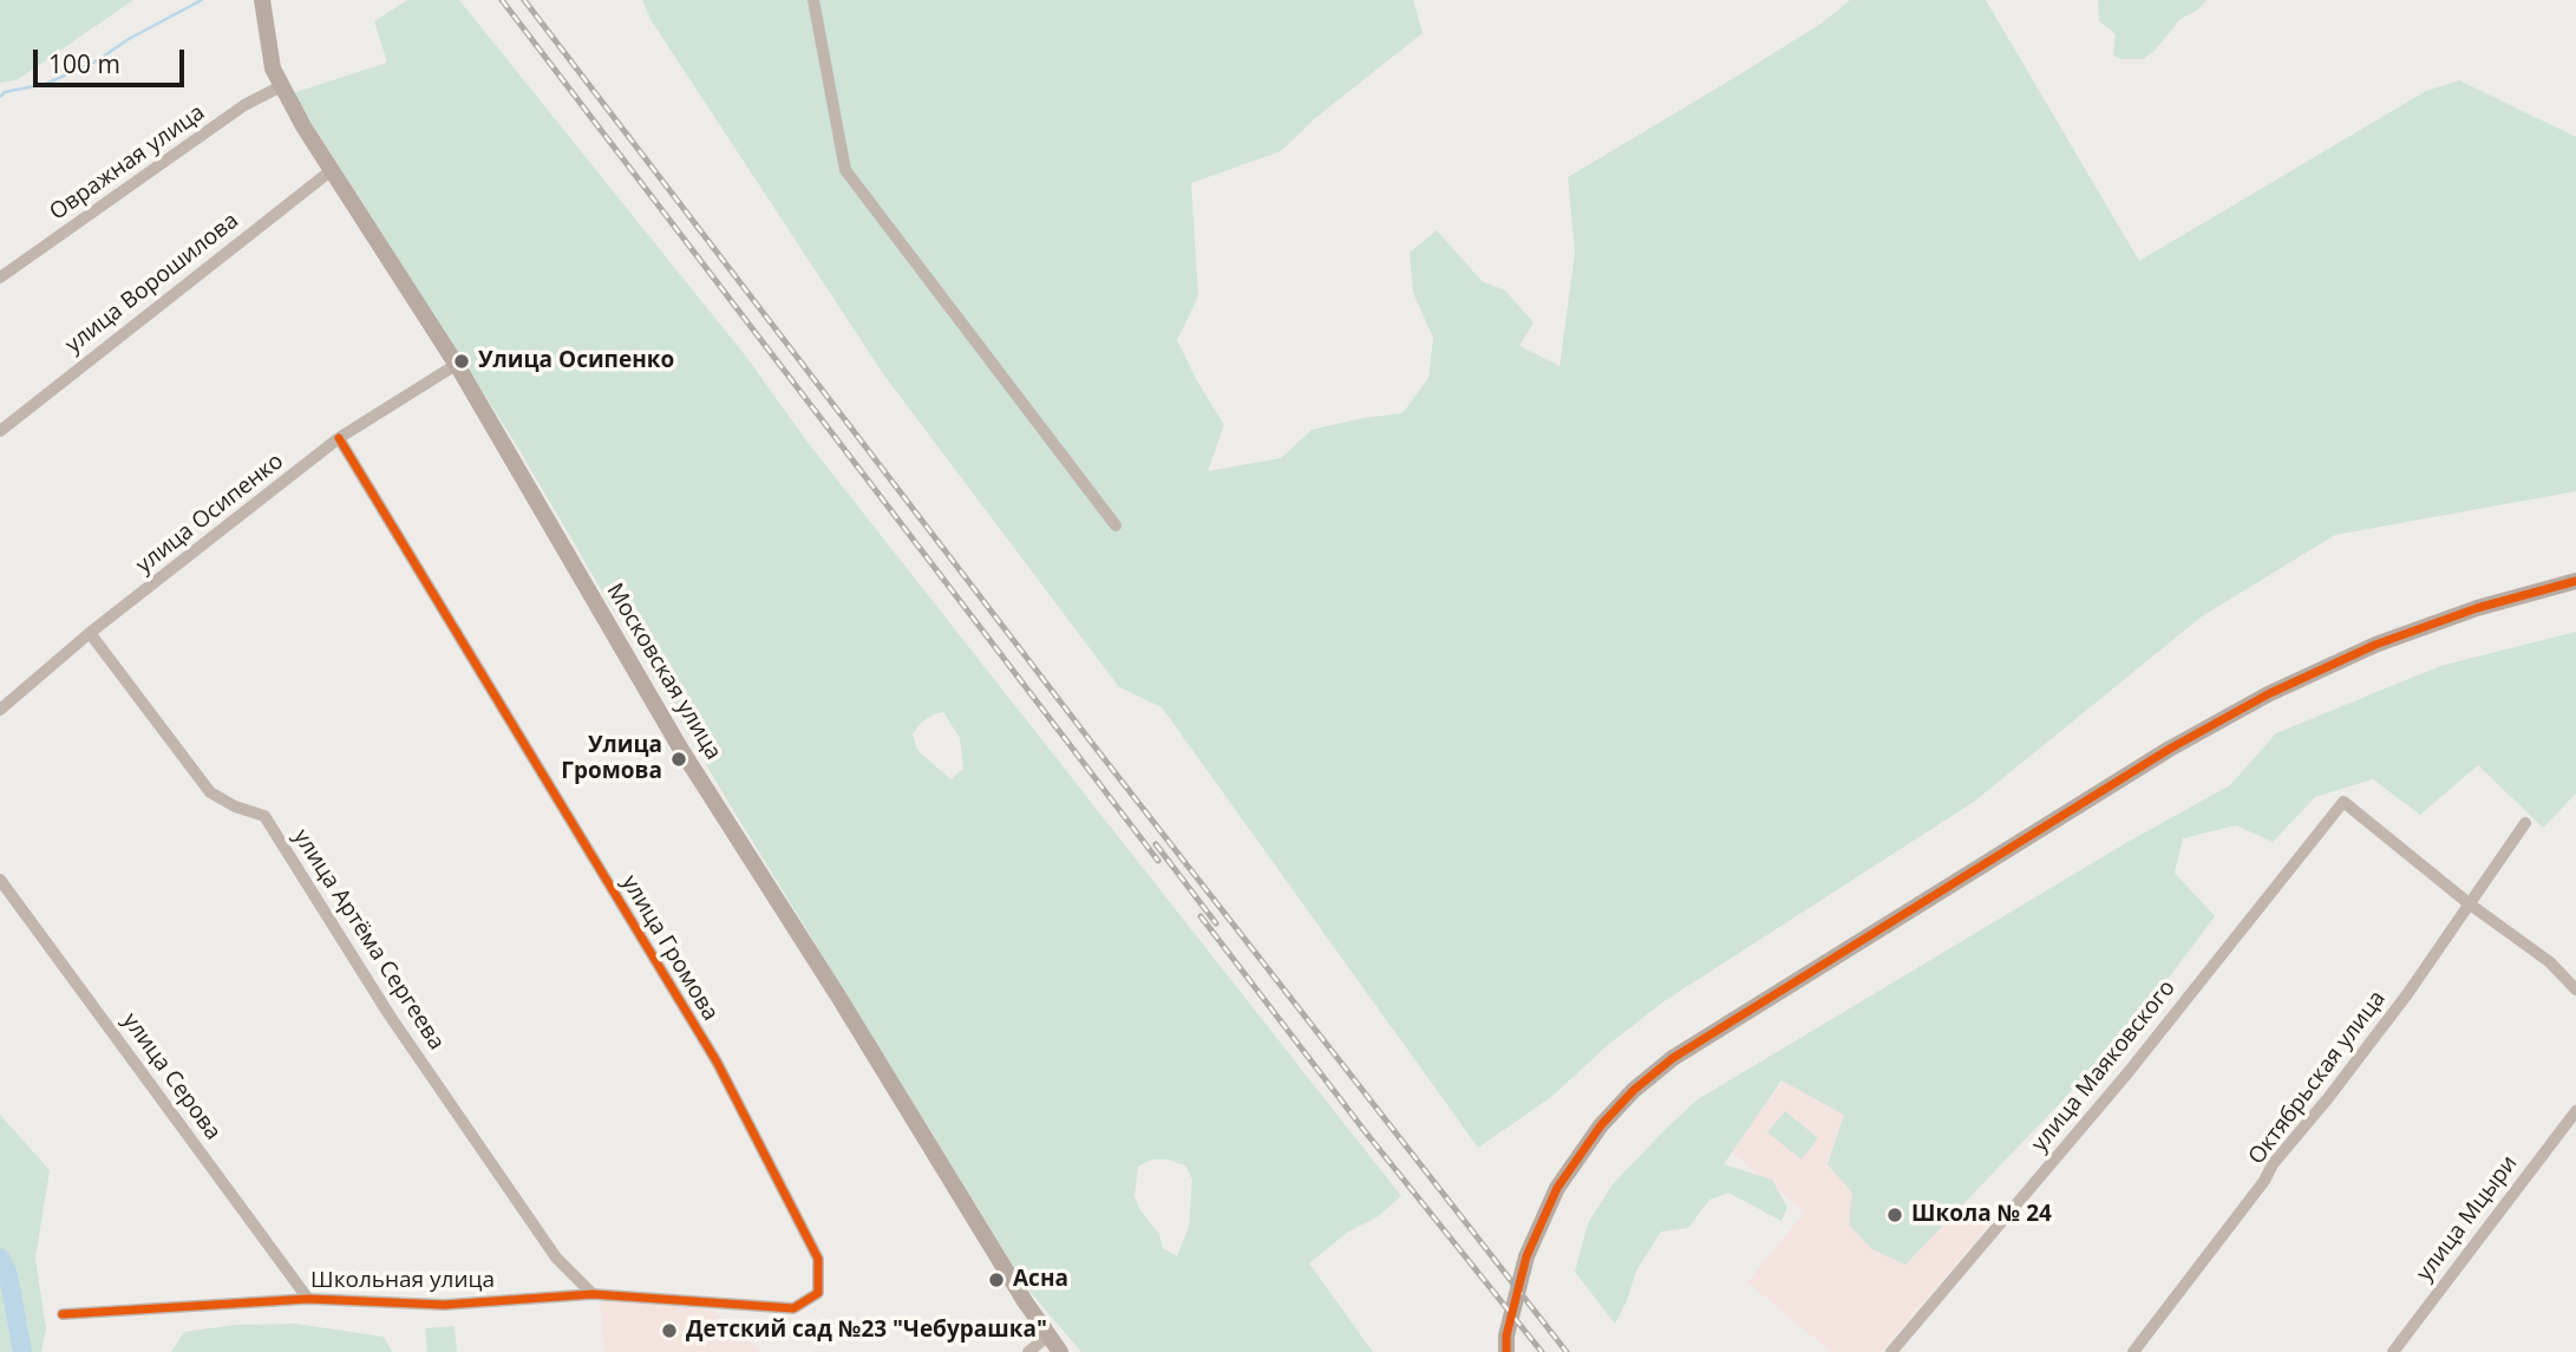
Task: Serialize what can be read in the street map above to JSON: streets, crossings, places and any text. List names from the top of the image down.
{
  "streets": {
    "street": [
      "Овражная улица",
      "улица Ворошилова",
      "улица Осипенко",
      "Московская улица",
      "улица Артёма Сергеева",
      "улица Громова",
      "улица Маяковского",
      "улица Серова",
      "Октябрьская улица",
      "улица Мцыри",
      "Школьная улица"
    ]
  },
  "crossings": [
    ["Овражная улица", "Московская улица"],
    ["улица Ворошилова", "Московская улица"],
    ["улица Осипенко", "Московская улица"],
    ["улица Осипенко", "улица Артёма Сергеева"],
    ["улица Осипенко", "улица Громова"],
    ["улица Артёма Сергеева", "улица Громова"],
    ["улица Артёма Сергеева", "Школьная улица"],
    ["улица Громова", "Школьная улица"],
    ["улица Маяковского", "Октябрьская улица"],
    ["улица Серова", "Школьная улица"]
  ],
  "places": [
    "Улица Осипенко",
    "Улица Громова",
    "Школа № 24",
    "Асна",
    "Детский сад №23 \"Чебурашка\""
  ],
  "scale_bar": "100 m"
}
